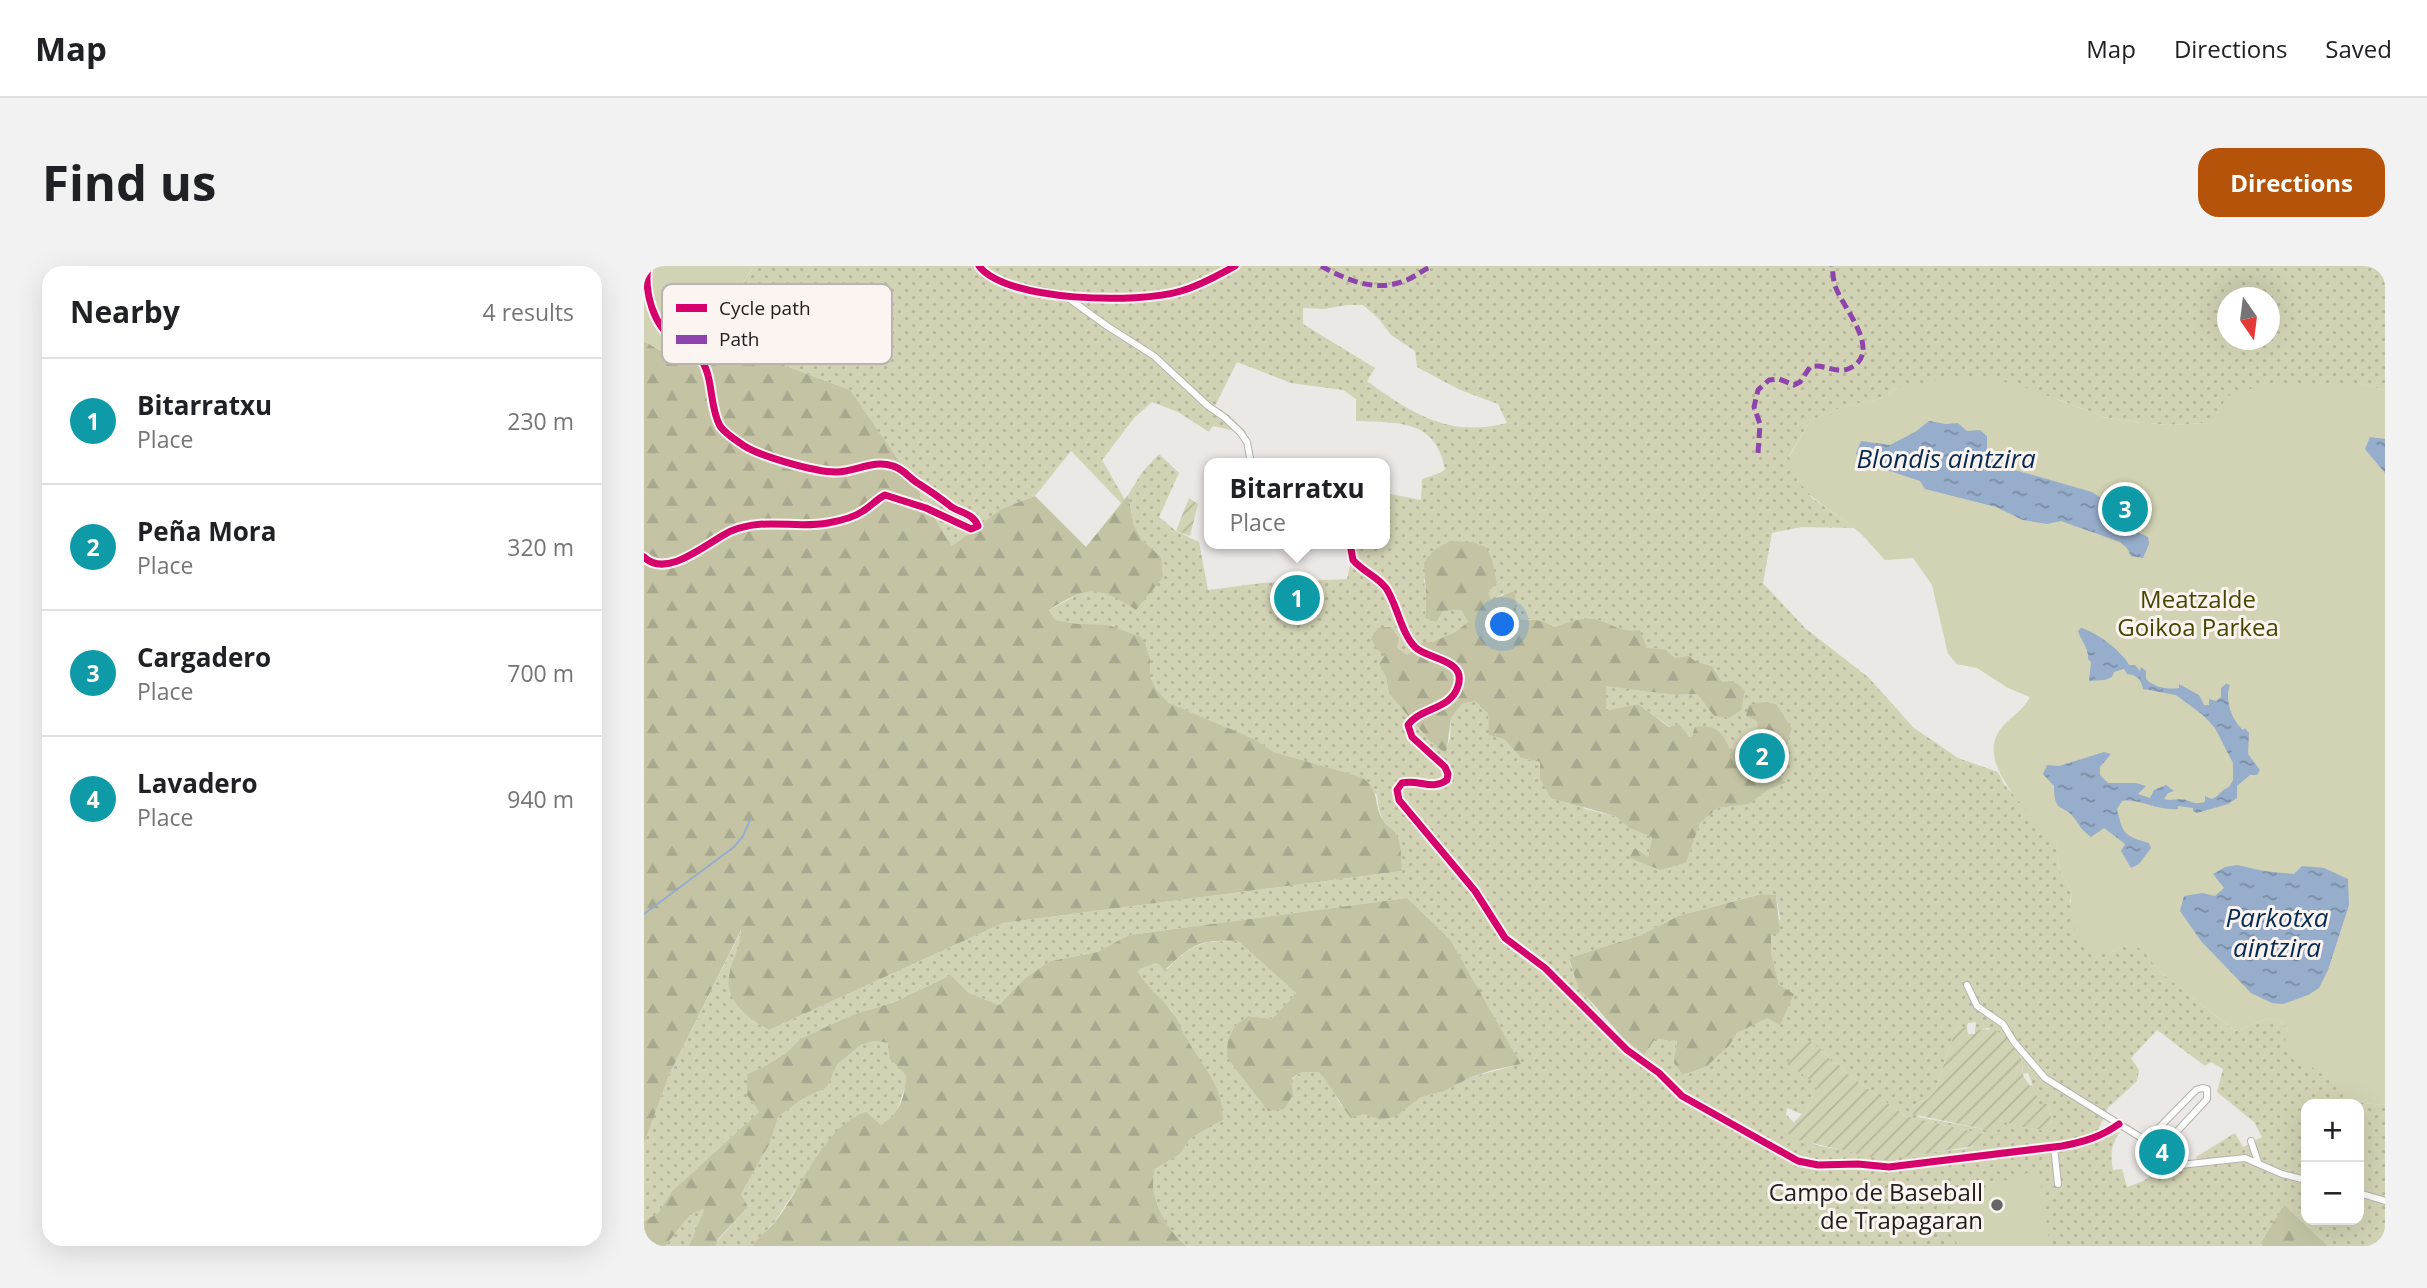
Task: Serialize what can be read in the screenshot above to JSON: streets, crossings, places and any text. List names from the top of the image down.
{
  "water": ["Blondis aintzira", "Parkotxa aintzira"],
  "parks": ["Meatzalde Goikoa Parkea"],
  "places": ["Campo de Baseball de Trapagaran"],
  "legend": ["Cycle path", "Path"],
  "north": "bottom",
  "page": {
    "header": "Map",
    "nav": ["Map", "Directions", "Saved"],
    "buttons": "Directions",
    "title": "Find us",
    "heading": ["Nearby", "4 results"],
    "list": [
      {
        "mark": "1",
        "name": "Bitarratxu",
        "note": "Place",
        "value": "230 m"
      },
      {
        "mark": "2",
        "name": "Peña Mora",
        "note": "Place",
        "value": "320 m"
      },
      {
        "mark": "3",
        "name": "Cargadero",
        "note": "Place",
        "value": "700 m"
      },
      {
        "mark": "4",
        "name": "Lavadero",
        "note": "Place",
        "value": "940 m"
      }
    ],
    "popup": ["Bitarratxu", "Place"],
    "pins": [
      "3",
      "1",
      "2",
      "4"
    ],
    "map_buttons": ["+", "−"]
  }
}
